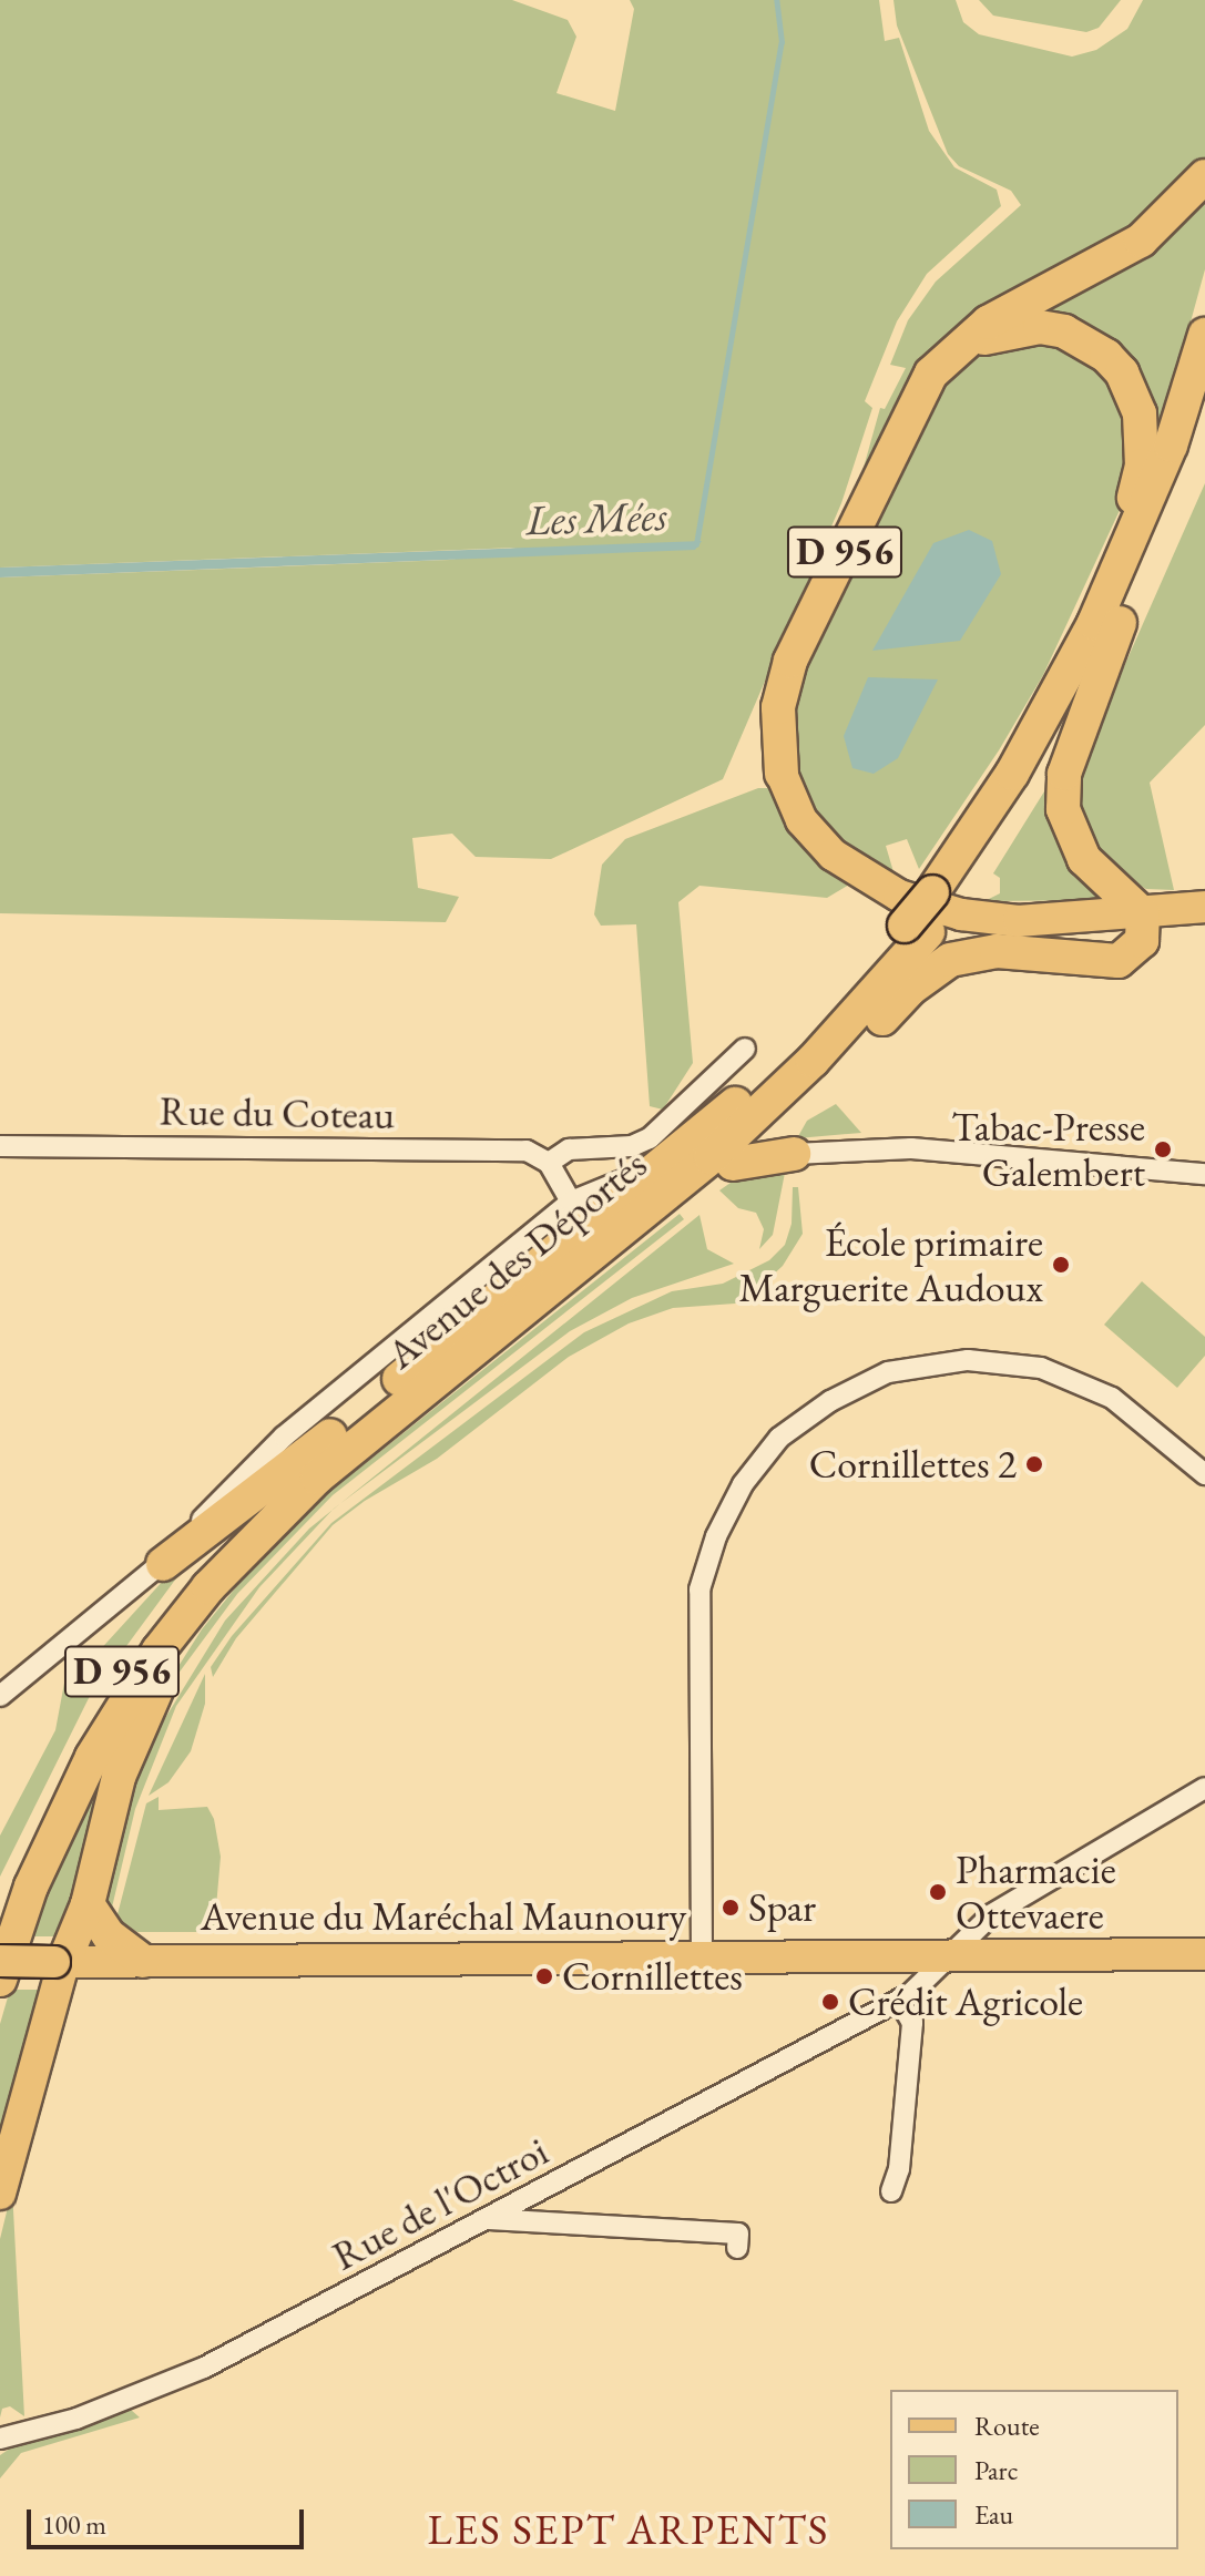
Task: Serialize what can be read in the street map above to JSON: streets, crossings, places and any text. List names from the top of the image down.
{
  "streets": {
    "highway": ["D 956", "Avenue des Déportés"],
    "main road": ["Avenue du Maréchal Maunoury"],
    "street": ["Rue du Coteau", "Rue de l'Octroi"]
  },
  "crossings": [
    ["D 956", "Avenue des Déportés"],
    ["D 956", "Avenue du Maréchal Maunoury"],
    ["Avenue du Maréchal Maunoury", "Rue de l'Octroi"]
  ],
  "districts": ["LES SEPT ARPENTS"],
  "water": ["Les Mées"],
  "places": [
    "Tabac-Presse Galembert",
    "École primaire Marguerite Audoux",
    "Cornillettes 2",
    "Pharmacie Ottevaere",
    "Spar",
    "Cornillettes",
    "Crédit Agricole"
  ],
  "legend": ["Route", "Parc", "Eau"],
  "scale_bar": "100 m"
}
